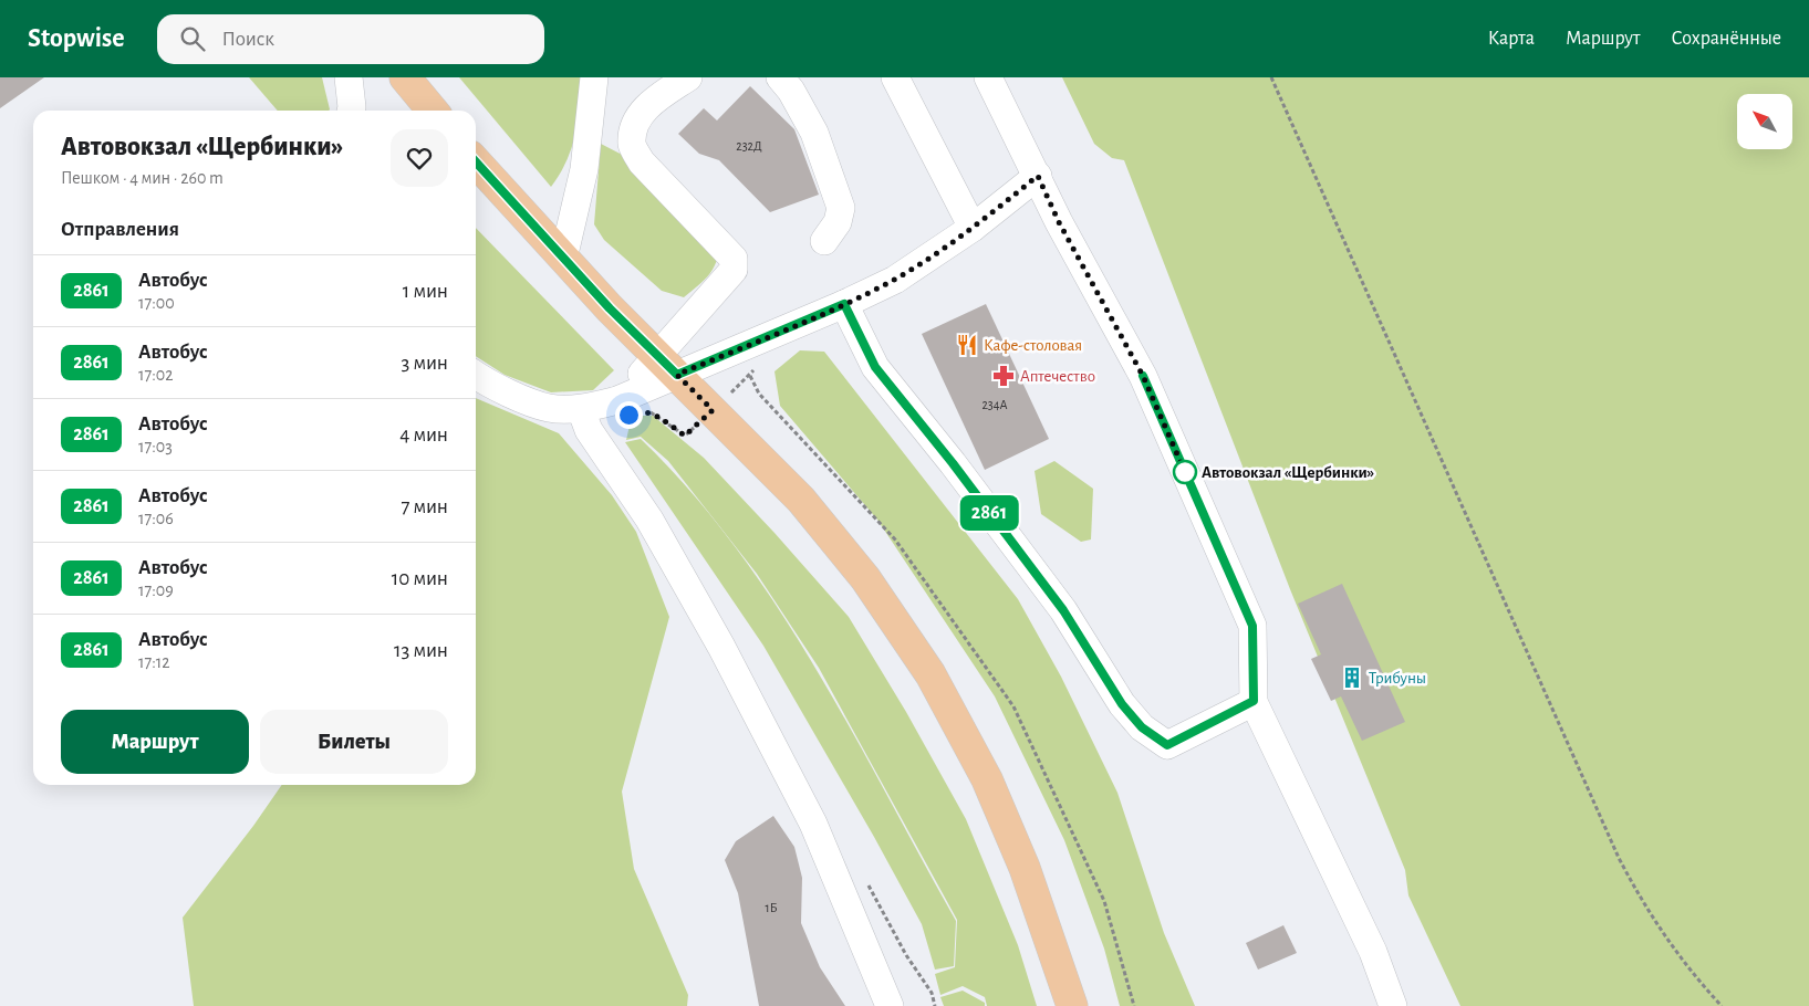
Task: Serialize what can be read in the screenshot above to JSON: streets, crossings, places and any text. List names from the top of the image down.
{
  "places": {
    "restaurant": ["Кафе-столовая"],
    "pharmacy": ["Аптечество"],
    "other": ["Автовокзал «Щербинки»"],
    "building": ["Трибуны"]
  },
  "lines": ["bus line 2861"],
  "house_numbers": ["232Д", "234А", "1Б"],
  "north": "top left",
  "page": {
    "header": "Stopwise",
    "search": "Поиск",
    "nav": ["Карта", "Маршрут", "Сохранённые"],
    "on_map": "2861",
    "heading": [
      ["Автовокзал «Щербинки»", "Пешком · 4 мин · 260 m"],
      "Отправления"
    ],
    "list": [
      {
        "mark": "2861",
        "name": "Автобус",
        "note": "17:00",
        "value": "1 мин"
      },
      {
        "mark": "2861",
        "name": "Автобус",
        "note": "17:02",
        "value": "3 мин"
      },
      {
        "mark": "2861",
        "name": "Автобус",
        "note": "17:03",
        "value": "4 мин"
      },
      {
        "mark": "2861",
        "name": "Автобус",
        "note": "17:06",
        "value": "7 мин"
      },
      {
        "mark": "2861",
        "name": "Автобус",
        "note": "17:09",
        "value": "10 мин"
      },
      {
        "mark": "2861",
        "name": "Автобус",
        "note": "17:12",
        "value": "13 мин"
      }
    ],
    "buttons": ["Маршрут", "Билеты"]
  }
}
